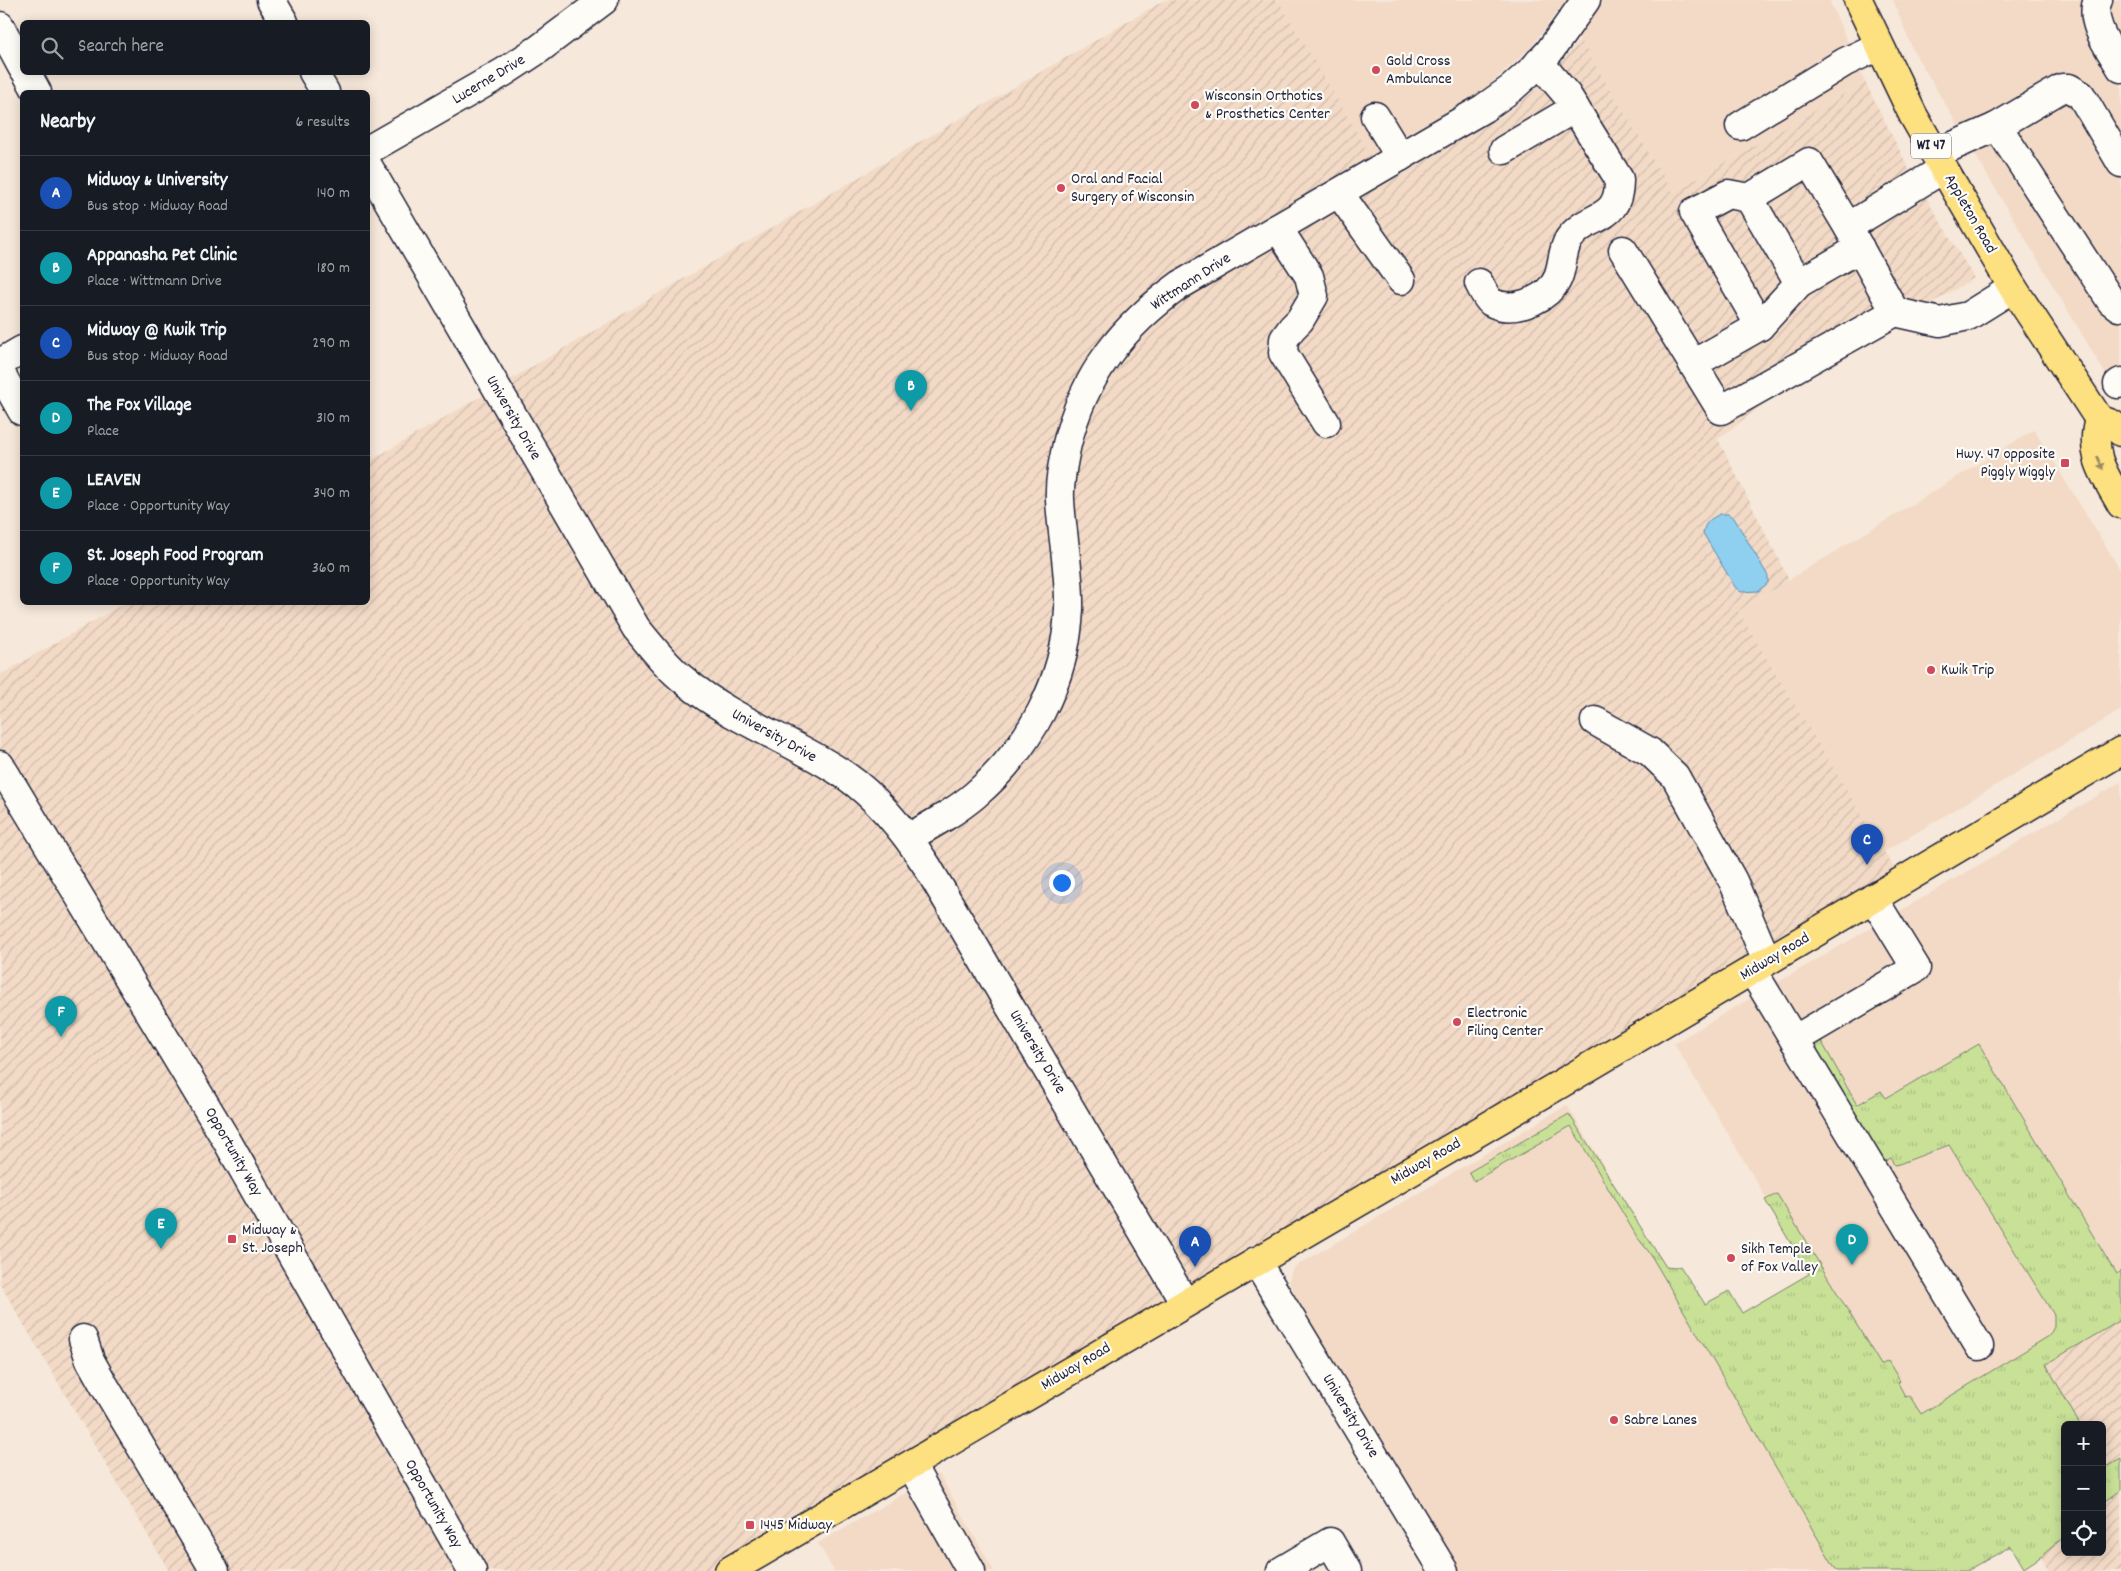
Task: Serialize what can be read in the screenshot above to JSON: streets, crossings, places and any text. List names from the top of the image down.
{
  "streets": {
    "main road": ["WI 47", "Appleton Road", "Midway Road"],
    "street": [
      "Lucerne Drive",
      "Wittmann Drive",
      "University Drive",
      "Opportunity Way"
    ]
  },
  "crossings": [
    ["Wittmann Drive", "University Drive"],
    ["University Drive", "Midway Road"]
  ],
  "places": {
    "other": [
      "Gold Cross Ambulance",
      "Wisconsin Orthotics & Prosthetics Center",
      "Oral and Facial Surgery of Wisconsin",
      "Kwik Trip",
      "Electronic Filing Center",
      "Sikh Temple of Fox Valley",
      "Sabre Lanes"
    ],
    "transit": ["Hwy. 47 opposite Piggly Wiggly", "Midway & St. Joseph", "1445 Midway"]
  },
  "page": {
    "search": "Search here",
    "heading": ["Nearby", "6 results"],
    "list": [
      {
        "mark": "A",
        "name": "Midway & University",
        "note": "Bus stop · Midway Road",
        "value": "140 m"
      },
      {
        "mark": "B",
        "name": "Appanasha Pet Clinic",
        "note": "Place · Wittmann Drive",
        "value": "180 m"
      },
      {
        "mark": "C",
        "name": "Midway @ Kwik Trip",
        "note": "Bus stop · Midway Road",
        "value": "290 m"
      },
      {
        "mark": "D",
        "name": "The Fox Village",
        "note": "Place",
        "value": "310 m"
      },
      {
        "mark": "E",
        "name": "LEAVEN",
        "note": "Place · Opportunity Way",
        "value": "340 m"
      },
      {
        "mark": "F",
        "name": "St. Joseph Food Program",
        "note": "Place · Opportunity Way",
        "value": "360 m"
      }
    ],
    "pins": [
      "B",
      "C",
      "F",
      "E",
      "D",
      "A"
    ],
    "map_buttons": ["+", "−"]
  }
}
